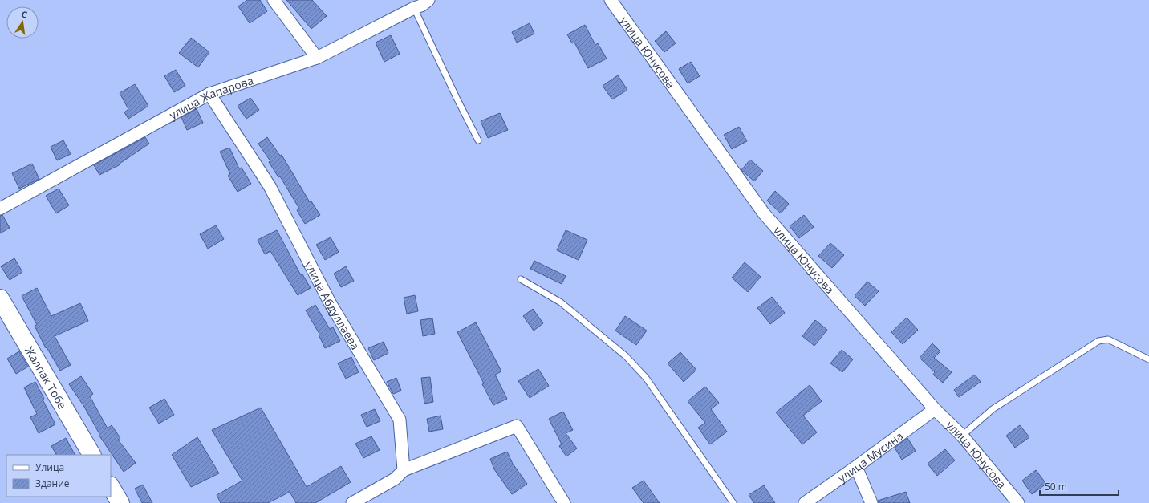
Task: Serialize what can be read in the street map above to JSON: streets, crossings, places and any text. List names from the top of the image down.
{
  "streets": {
    "main road": ["Жалпак Тобе"],
    "street": [
      "улица Юнусова",
      "улица Жапарова",
      "улица Абдуллаева",
      "улица Мусина"
    ]
  },
  "crossings": [
    ["улица Юнусова", "улица Мусина"],
    ["улица Жапарова", "улица Абдуллаева"]
  ],
  "legend": ["Улица", "Здание"],
  "scale_bar": "50 m",
  "north": "top"
}
